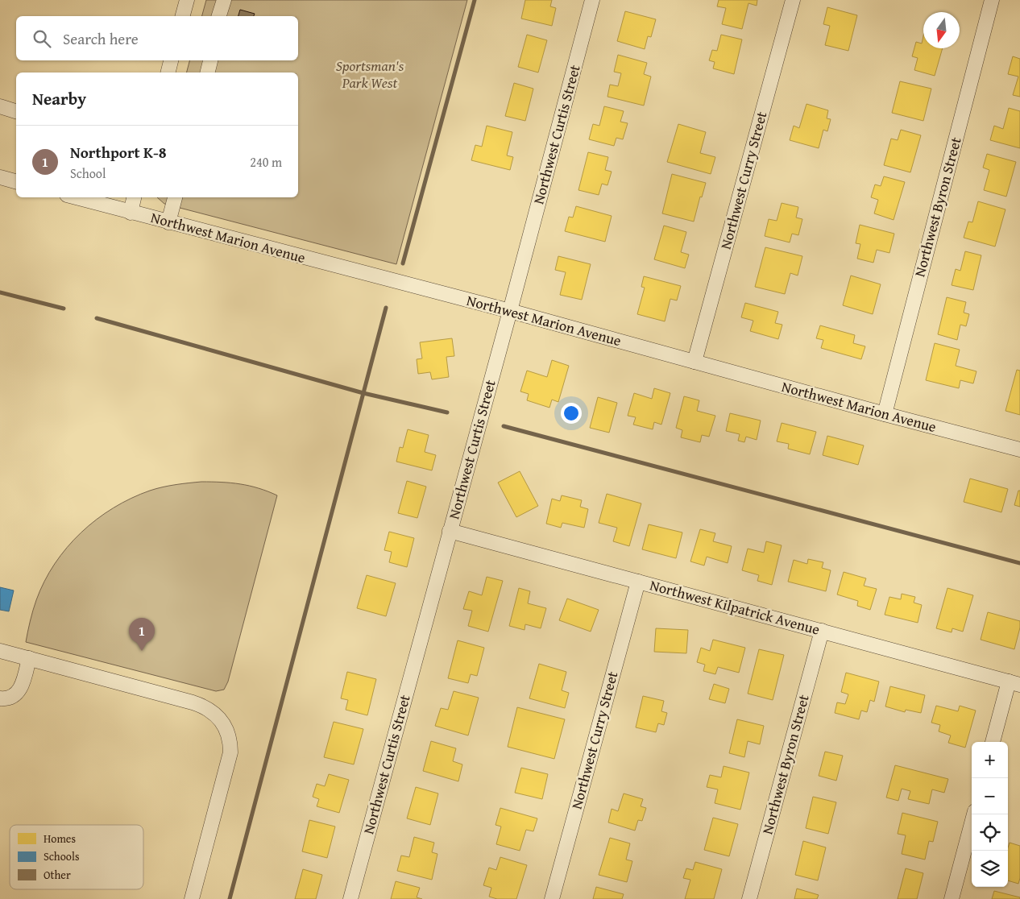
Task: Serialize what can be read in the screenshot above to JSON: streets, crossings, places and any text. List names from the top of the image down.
{
  "streets": {
    "street": [
      "Northwest Curtis Street",
      "Northwest Curry Street",
      "Northwest Byron Street",
      "Northwest Marion Avenue",
      "Northwest Kilpatrick Avenue"
    ]
  },
  "crossings": [
    ["Northwest Curtis Street", "Northwest Marion Avenue"],
    ["Northwest Curtis Street", "Northwest Kilpatrick Avenue"],
    ["Northwest Curry Street", "Northwest Marion Avenue"],
    ["Northwest Curry Street", "Northwest Kilpatrick Avenue"],
    ["Northwest Byron Street", "Northwest Marion Avenue"],
    ["Northwest Byron Street", "Northwest Kilpatrick Avenue"]
  ],
  "parks": ["Sportsman's Park West"],
  "legend": ["Homes", "Schools", "Other"],
  "north": "bottom",
  "page": {
    "search": "Search here",
    "heading": "Nearby",
    "list": [
      {
        "mark": "1",
        "name": "Northport K-8",
        "note": "School",
        "value": "240 m"
      }
    ],
    "pins": "1",
    "map_buttons": ["+", "−"]
  }
}
